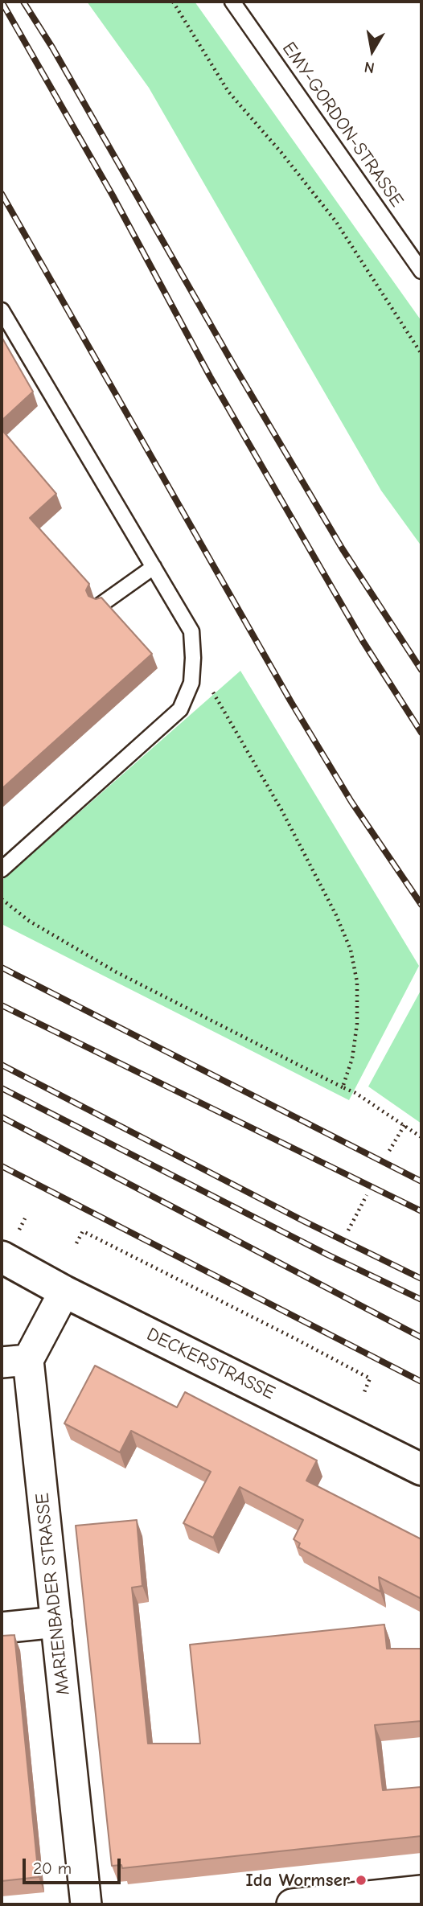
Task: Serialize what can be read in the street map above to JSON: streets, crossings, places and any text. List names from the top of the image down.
{
  "streets": {
    "street": ["DECKERSTRASSE", "MARIENBADER STRASSE"],
    "lane": ["EMY-GORDON-STRASSE"]
  },
  "crossings": [
    ["DECKERSTRASSE", "MARIENBADER STRASSE"]
  ],
  "places": ["Ida Wormser"],
  "scale_bar": "20 m",
  "north": "bottom"
}
